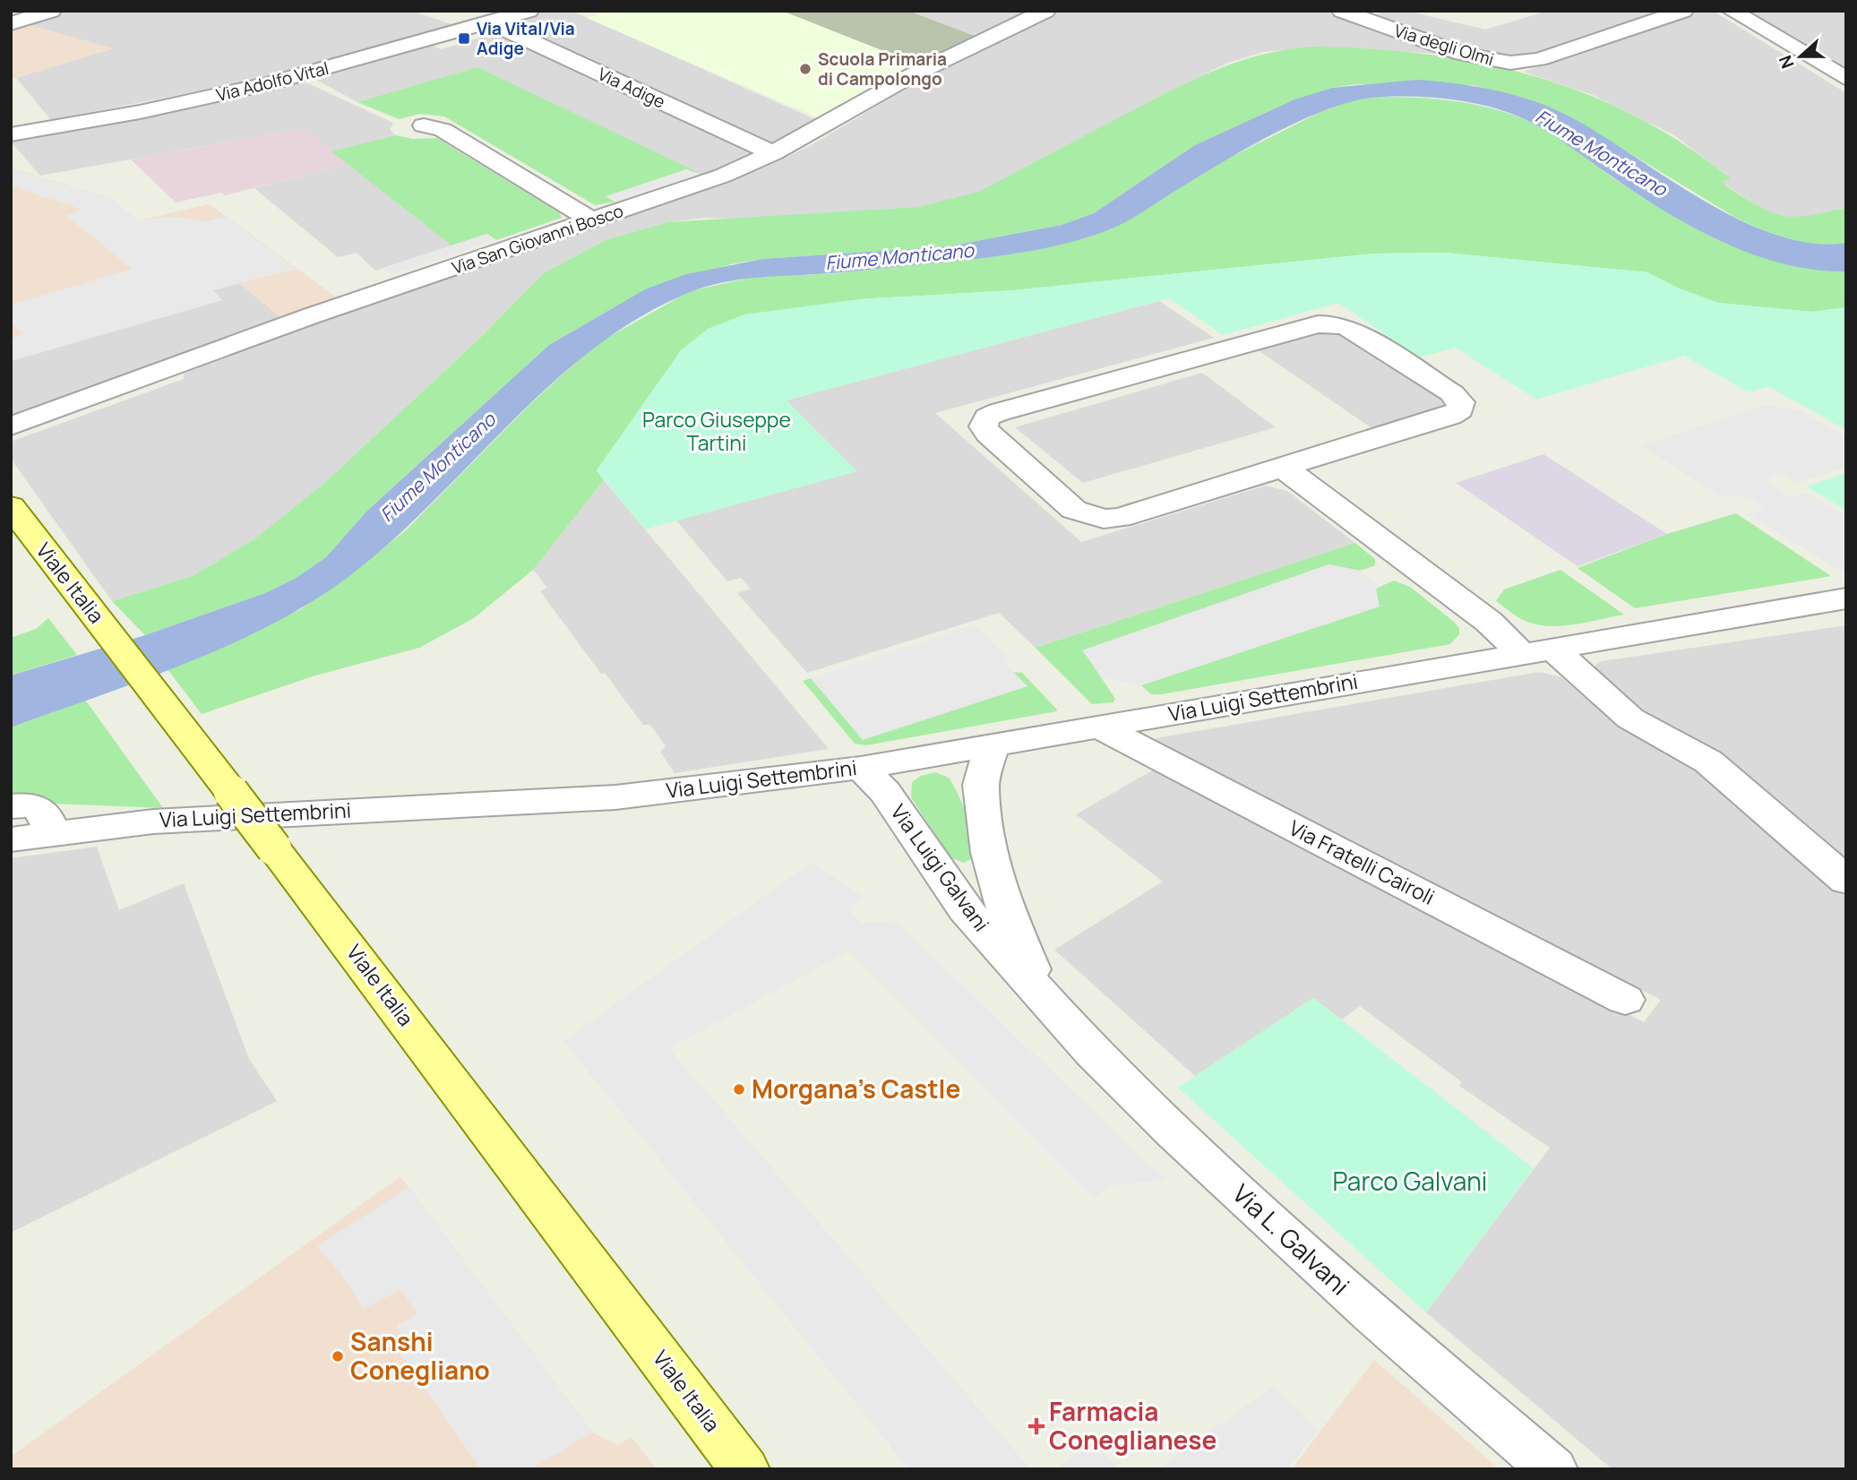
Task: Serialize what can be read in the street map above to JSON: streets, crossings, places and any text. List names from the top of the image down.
{
  "streets": {
    "main road": ["Viale Italia"],
    "street": [
      "Via degli Olmi",
      "Via Adolfo Vital",
      "Via Adige",
      "Via San Giovanni Bosco",
      "Via Luigi Settembrini",
      "Via Fratelli Cairoli",
      "Via Luigi Galvani",
      "Via L. Galvani"
    ]
  },
  "crossings": [
    ["Via Adolfo Vital", "Via Adige"],
    ["Via Adige", "Via San Giovanni Bosco"],
    ["Via Luigi Settembrini", "Via Fratelli Cairoli"],
    ["Via Luigi Settembrini", "Via Luigi Galvani"],
    ["Via Luigi Galvani", "Via L. Galvani"]
  ],
  "water": ["Fiume Monticano"],
  "parks": ["Parco Giuseppe Tartini", "Parco Galvani"],
  "places": {
    "transit": ["Via Vital/Via Adige"],
    "other": ["Scuola Primaria di Campolongo", "Morgana's Castle", "Sanshi Conegliano"],
    "health": ["Farmacia Coneglianese"]
  },
  "north": "left"
}
